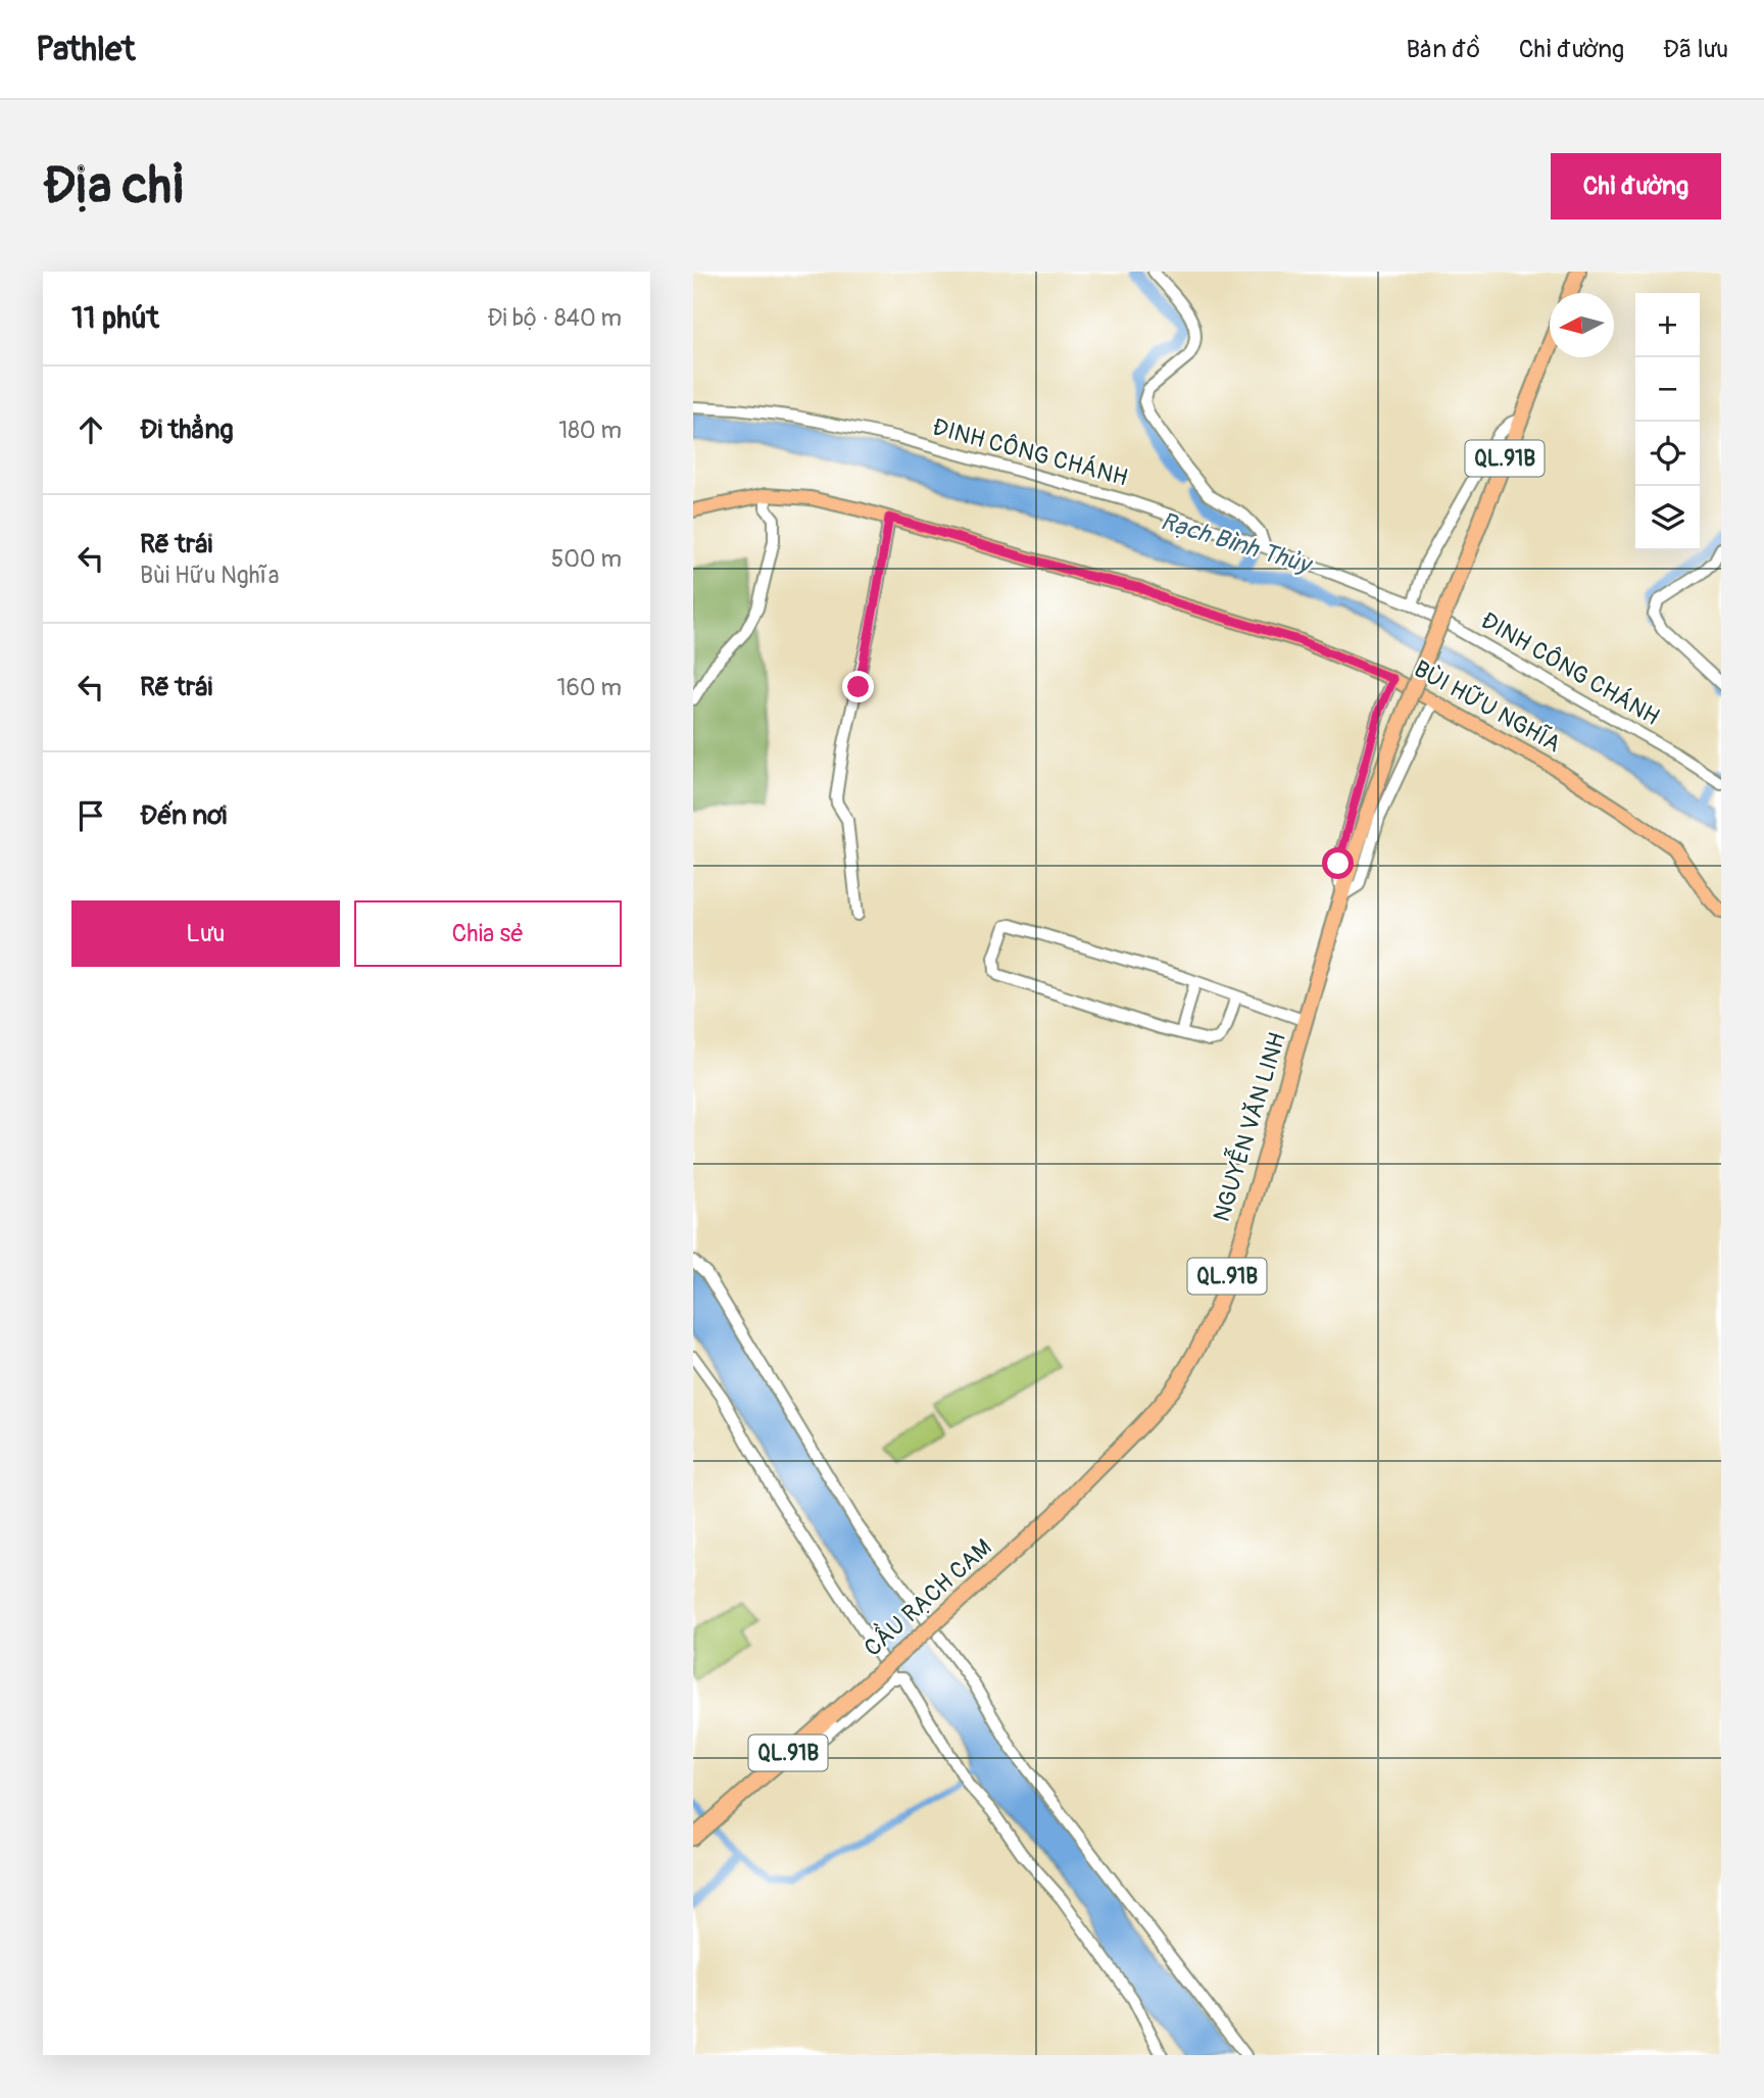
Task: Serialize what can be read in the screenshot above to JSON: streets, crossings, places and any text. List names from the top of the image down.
{
  "streets": {
    "highway": ["QL.91B", "NGUYỄN VĂN LINH", "CẦU RẠCH CAM"],
    "main road": ["BÙI HỮU NGHĨA"],
    "street": ["ĐINH CÔNG CHÁNH"]
  },
  "crossings": [
    ["QL.91B", "NGUYỄN VĂN LINH"],
    ["QL.91B", "CẦU RẠCH CAM"],
    ["NGUYỄN VĂN LINH", "CẦU RẠCH CAM"]
  ],
  "water": ["Rạch Bình Thủy"],
  "north": "left",
  "page": {
    "header": "Pathlet",
    "nav": ["Bản đồ", "Chỉ đường", "Đã lưu"],
    "buttons": [
      "Chỉ đường",
      ["Lưu", "Chia sẻ"]
    ],
    "title": "Địa chỉ",
    "heading": ["11 phút", "Đi bộ · 840 m"],
    "map_buttons": ["+", "−"],
    "list": [
      ["Đi thẳng", "180 m"],
      ["Rẽ trái", "Bùi Hữu Nghĩa", "500 m"],
      ["Rẽ trái", "160 m"],
      "Đến nơi"
    ]
  }
}
